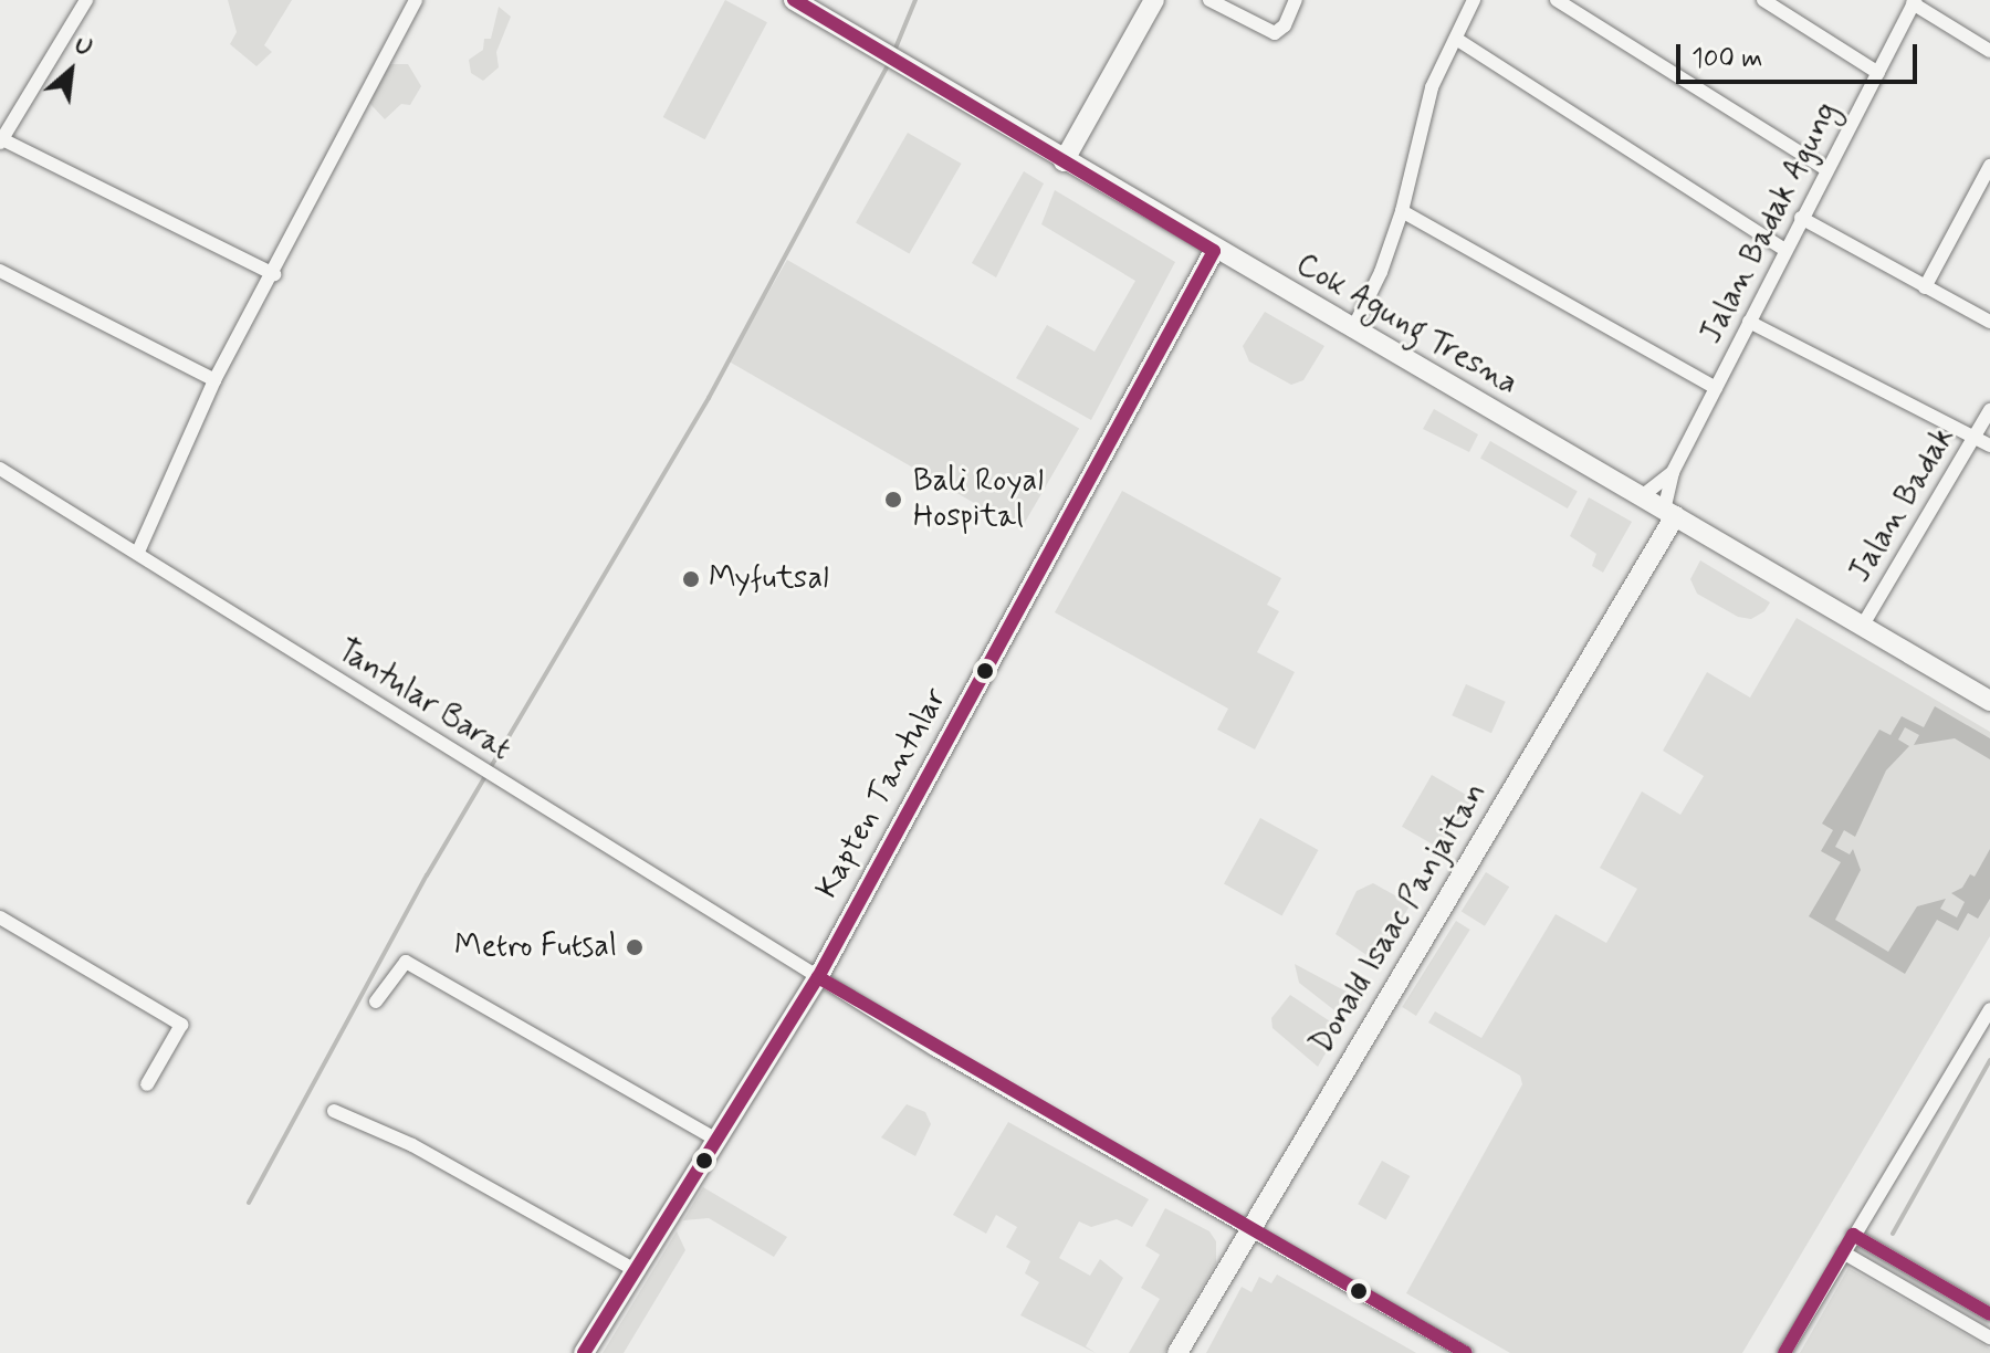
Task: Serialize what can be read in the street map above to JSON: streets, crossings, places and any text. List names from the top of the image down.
{
  "streets": {
    "street": [
      "Jalan Badak Agung",
      "Cok Agung Tresna",
      "Jalan Badak",
      "Tantular Barat",
      "Kapten Tantular",
      "Donald Isaac Panjaitan"
    ]
  },
  "crossings": [
    ["Jalan Badak Agung", "Cok Agung Tresna"],
    ["Jalan Badak Agung", "Donald Isaac Panjaitan"],
    ["Cok Agung Tresna", "Jalan Badak"],
    ["Cok Agung Tresna", "Kapten Tantular"],
    ["Cok Agung Tresna", "Donald Isaac Panjaitan"],
    ["Tantular Barat", "Kapten Tantular"],
    ["Tantular Barat", "Donald Isaac Panjaitan"]
  ],
  "places": ["Bali Royal Hospital", "Myfutsal", "Metro Futsal"],
  "scale_bar": "100 m",
  "north": "top right"
}
